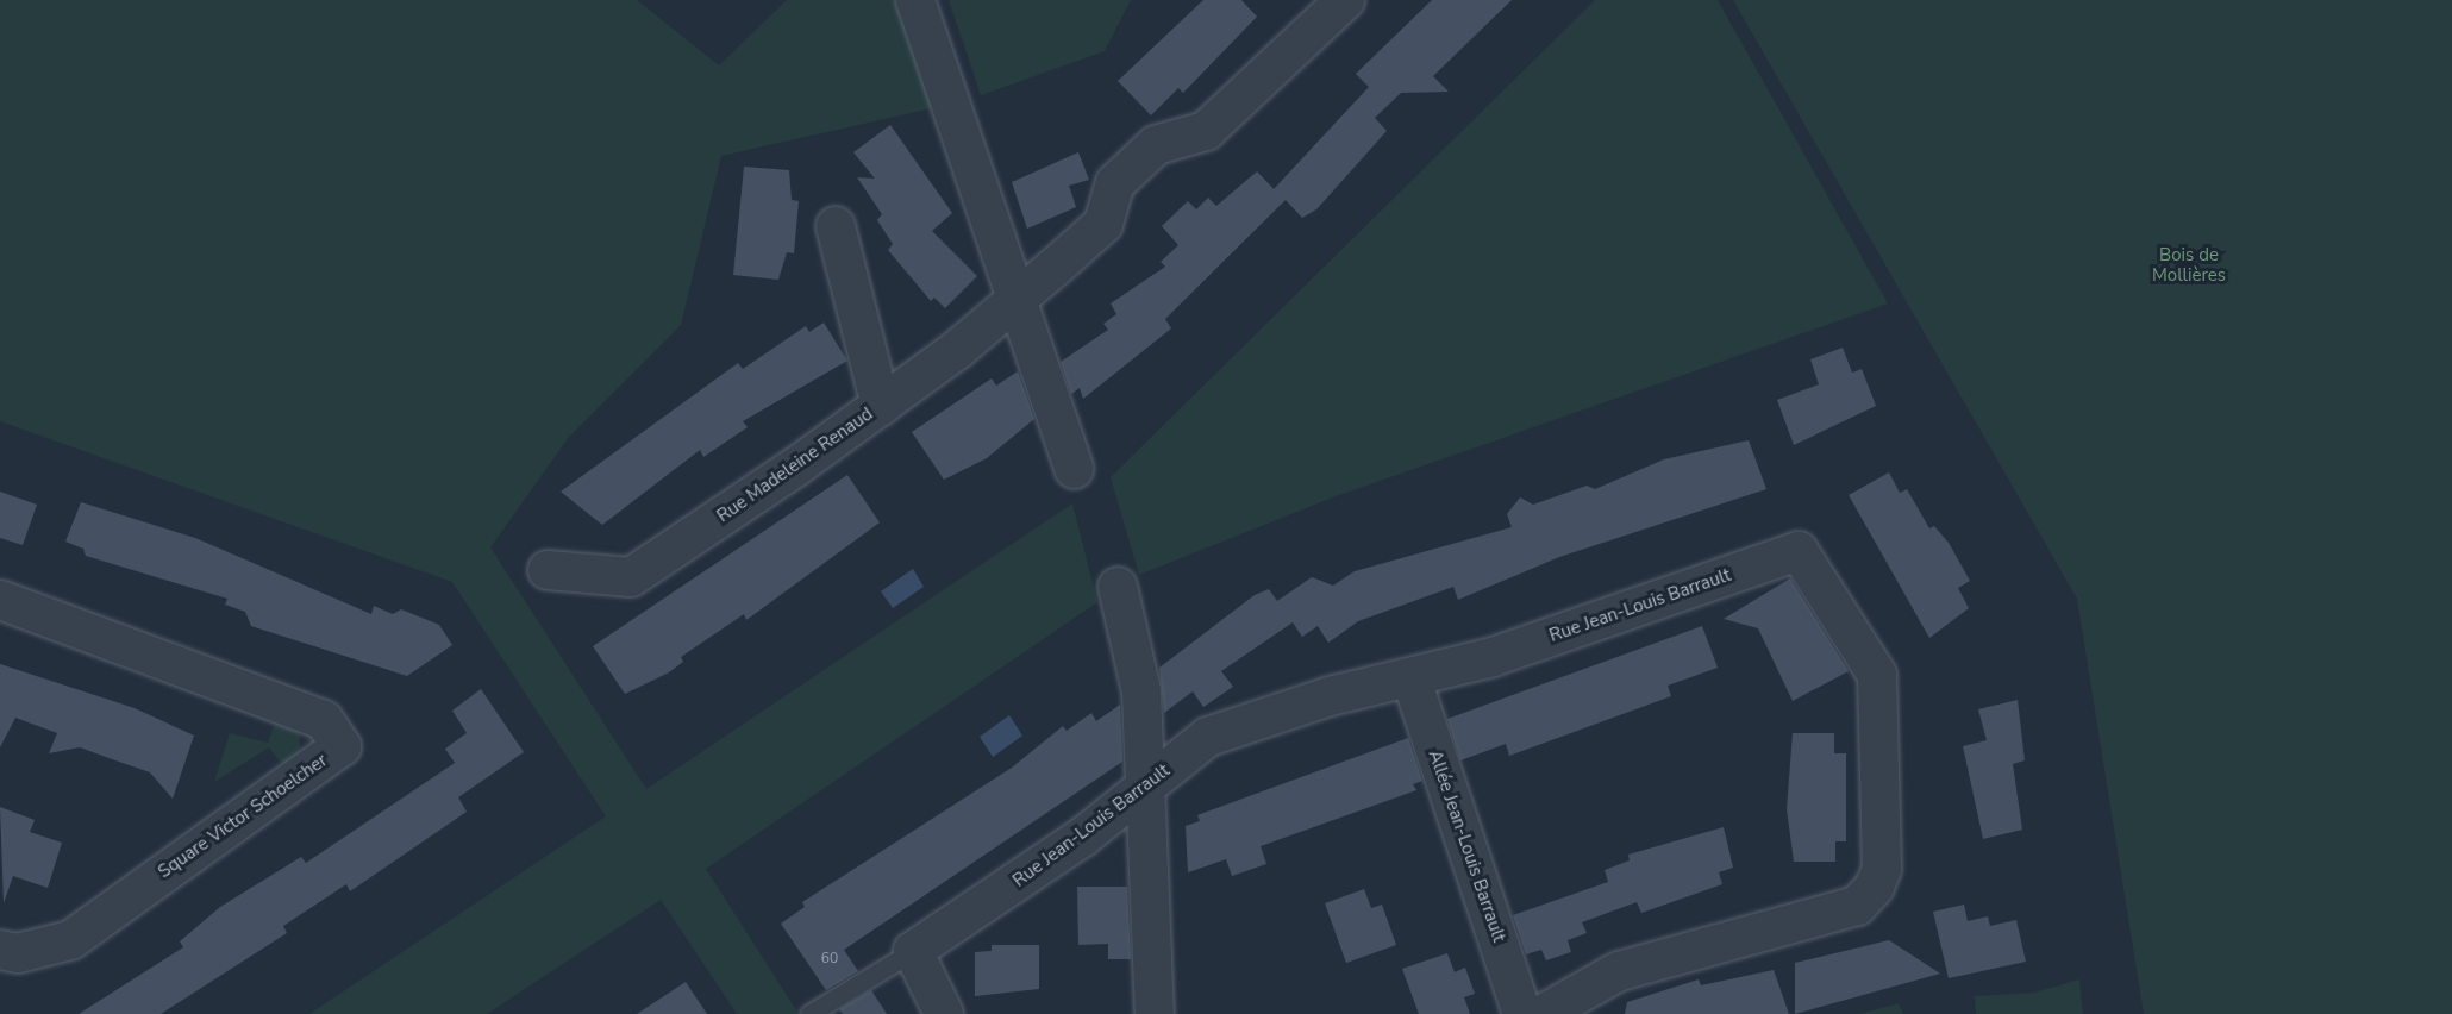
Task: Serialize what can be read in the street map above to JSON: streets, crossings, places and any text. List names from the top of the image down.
{
  "streets": {
    "street": [
      "Rue Madeleine Renaud",
      "Rue Jean-Louis Barrault",
      "Square Victor Schoelcher",
      "Allée Jean-Louis Barrault"
    ]
  },
  "crossings": [
    ["Rue Jean-Louis Barrault", "Allée Jean-Louis Barrault"]
  ],
  "parks": ["Bois de Mollières"],
  "house_numbers": ["60"]
}
